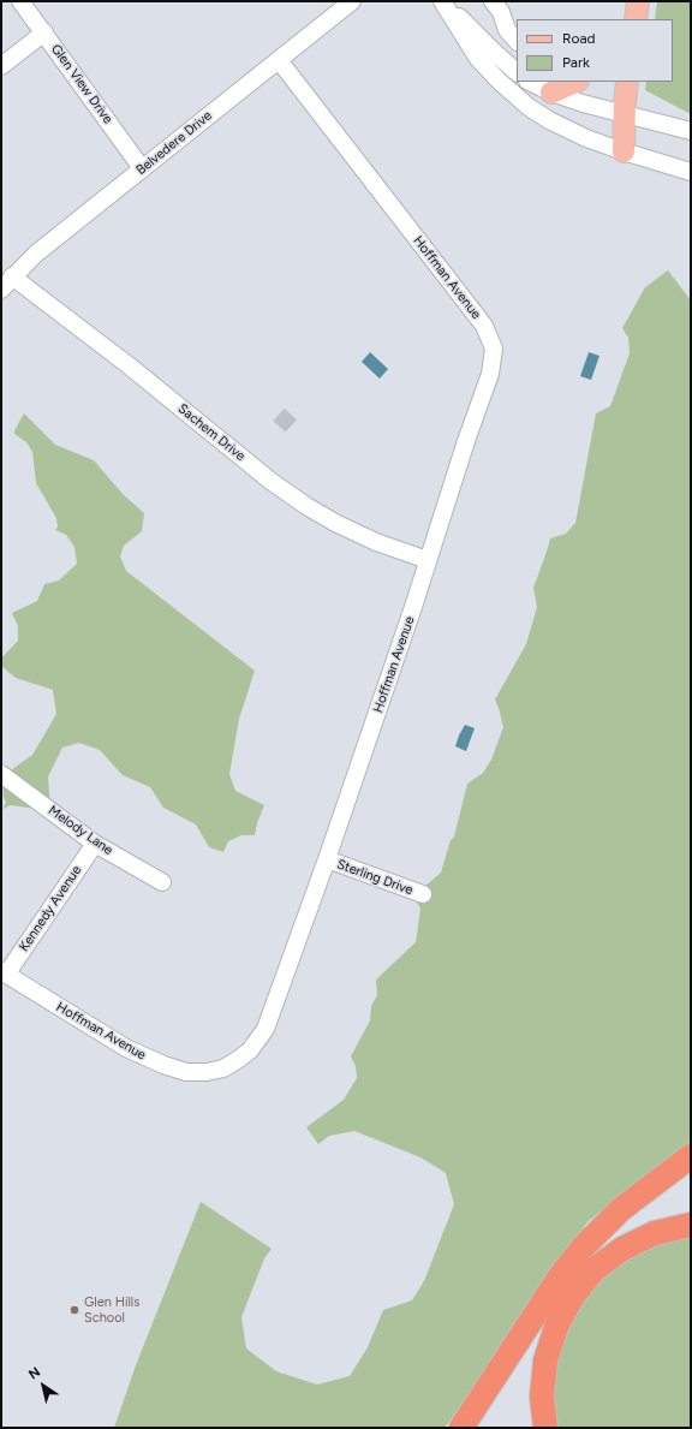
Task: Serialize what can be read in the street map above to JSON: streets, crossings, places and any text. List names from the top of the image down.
{
  "streets": {
    "street": [
      "Glen View Drive",
      "Belvedere Drive",
      "Hoffman Avenue",
      "Sachem Drive",
      "Melody Lane",
      "Sterling Drive",
      "Kennedy Avenue"
    ]
  },
  "crossings": [
    ["Glen View Drive", "Belvedere Drive"],
    ["Belvedere Drive", "Hoffman Avenue"],
    ["Belvedere Drive", "Sachem Drive"],
    ["Hoffman Avenue", "Sachem Drive"],
    ["Hoffman Avenue", "Sterling Drive"],
    ["Hoffman Avenue", "Kennedy Avenue"],
    ["Melody Lane", "Kennedy Avenue"]
  ],
  "places": ["Glen Hills School"],
  "legend": ["Road", "Park"],
  "north": "top left"
}
